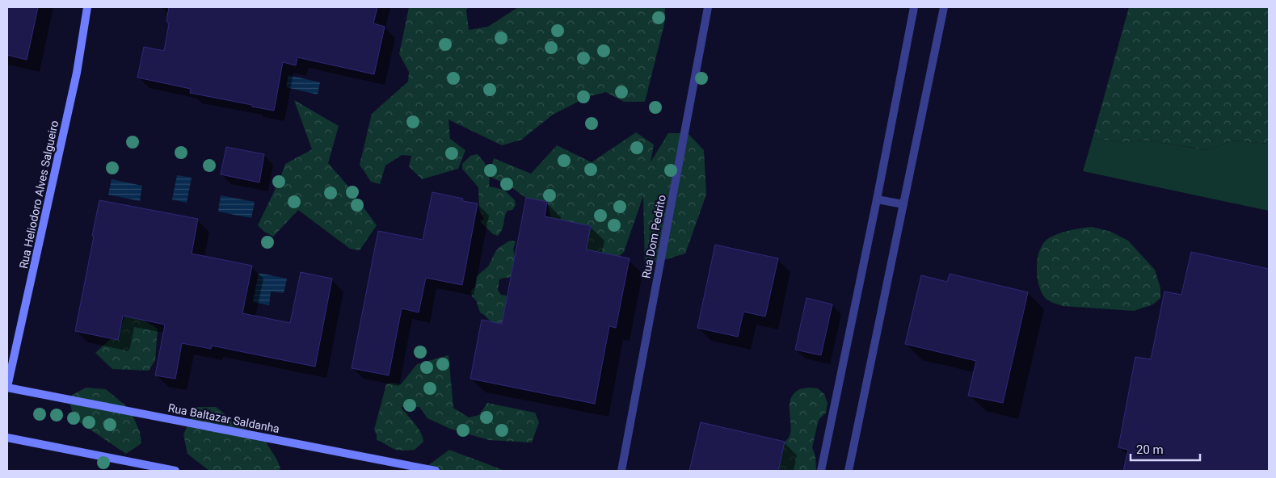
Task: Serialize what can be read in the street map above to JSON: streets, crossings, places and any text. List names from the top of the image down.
{
  "streets": {
    "main road": ["Rua Heliodoro Alves Salgueiro", "Rua Baltazar Saldanha"],
    "street": ["Rua Dom Pedrito"]
  },
  "crossings": [
    ["Rua Heliodoro Alves Salgueiro", "Rua Baltazar Saldanha"]
  ],
  "scale_bar": "20 m"
}
